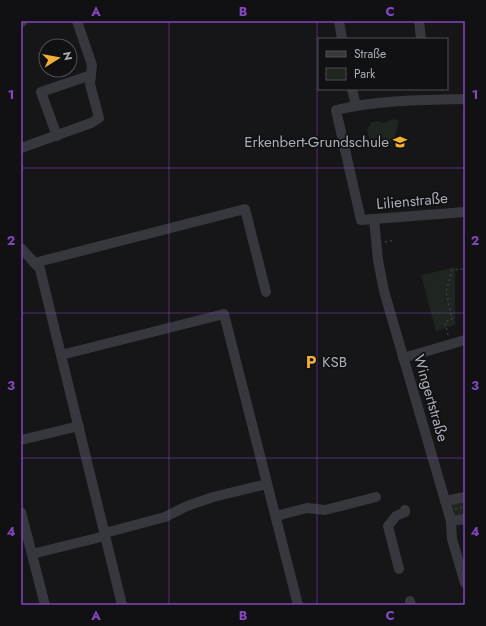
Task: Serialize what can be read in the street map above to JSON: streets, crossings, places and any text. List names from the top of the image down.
{
  "streets": {
    "street": ["Lilienstraße", "Wingertstraße"]
  },
  "crossings": [
    ["Lilienstraße", "Wingertstraße"]
  ],
  "places": {
    "school or university": ["Erkenbert-Grundschule"],
    "parking": ["KSB"]
  },
  "legend": ["Straße", "Park"],
  "north": "right",
  "grid": {
    "columns": ["A", "B", "C"],
    "rows": [
      "1",
      "2",
      "3",
      "4"
    ]
  }
}
